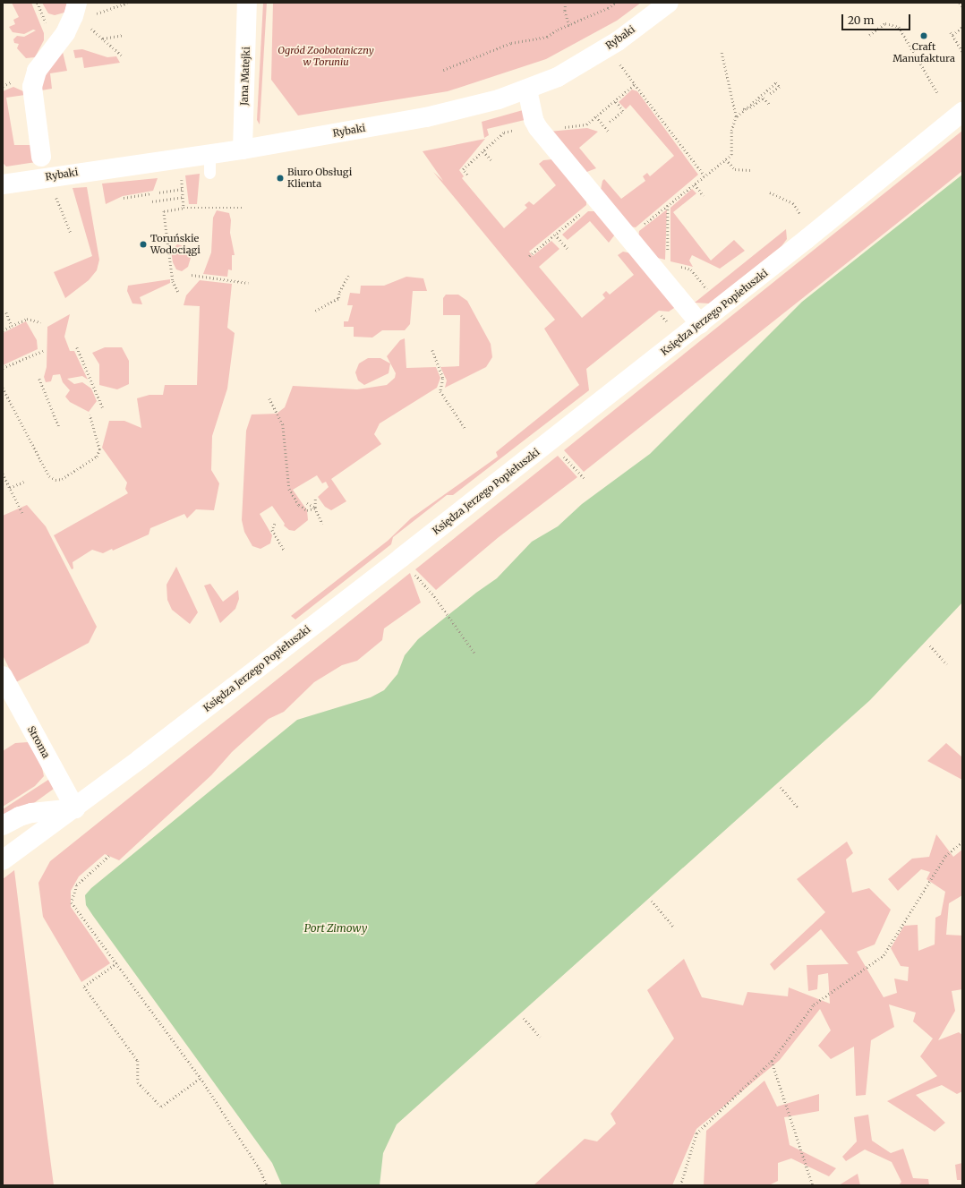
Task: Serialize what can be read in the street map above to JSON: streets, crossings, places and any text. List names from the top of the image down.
{
  "streets": {
    "street": [
      "Rybaki",
      "Jana Matejki",
      "Księdza Jerzego Popiełuszki",
      "Stroma"
    ]
  },
  "crossings": [
    ["Rybaki", "Jana Matejki"],
    ["Księdza Jerzego Popiełuszki", "Stroma"]
  ],
  "water": ["Port Zimowy"],
  "parks": ["Ogród Zoobotaniczny w Toruniu"],
  "places": ["Craft Manufaktura", "Biuro Obsługi Klienta", "Toruńskie Wodociągi"],
  "scale_bar": "20 m"
}
